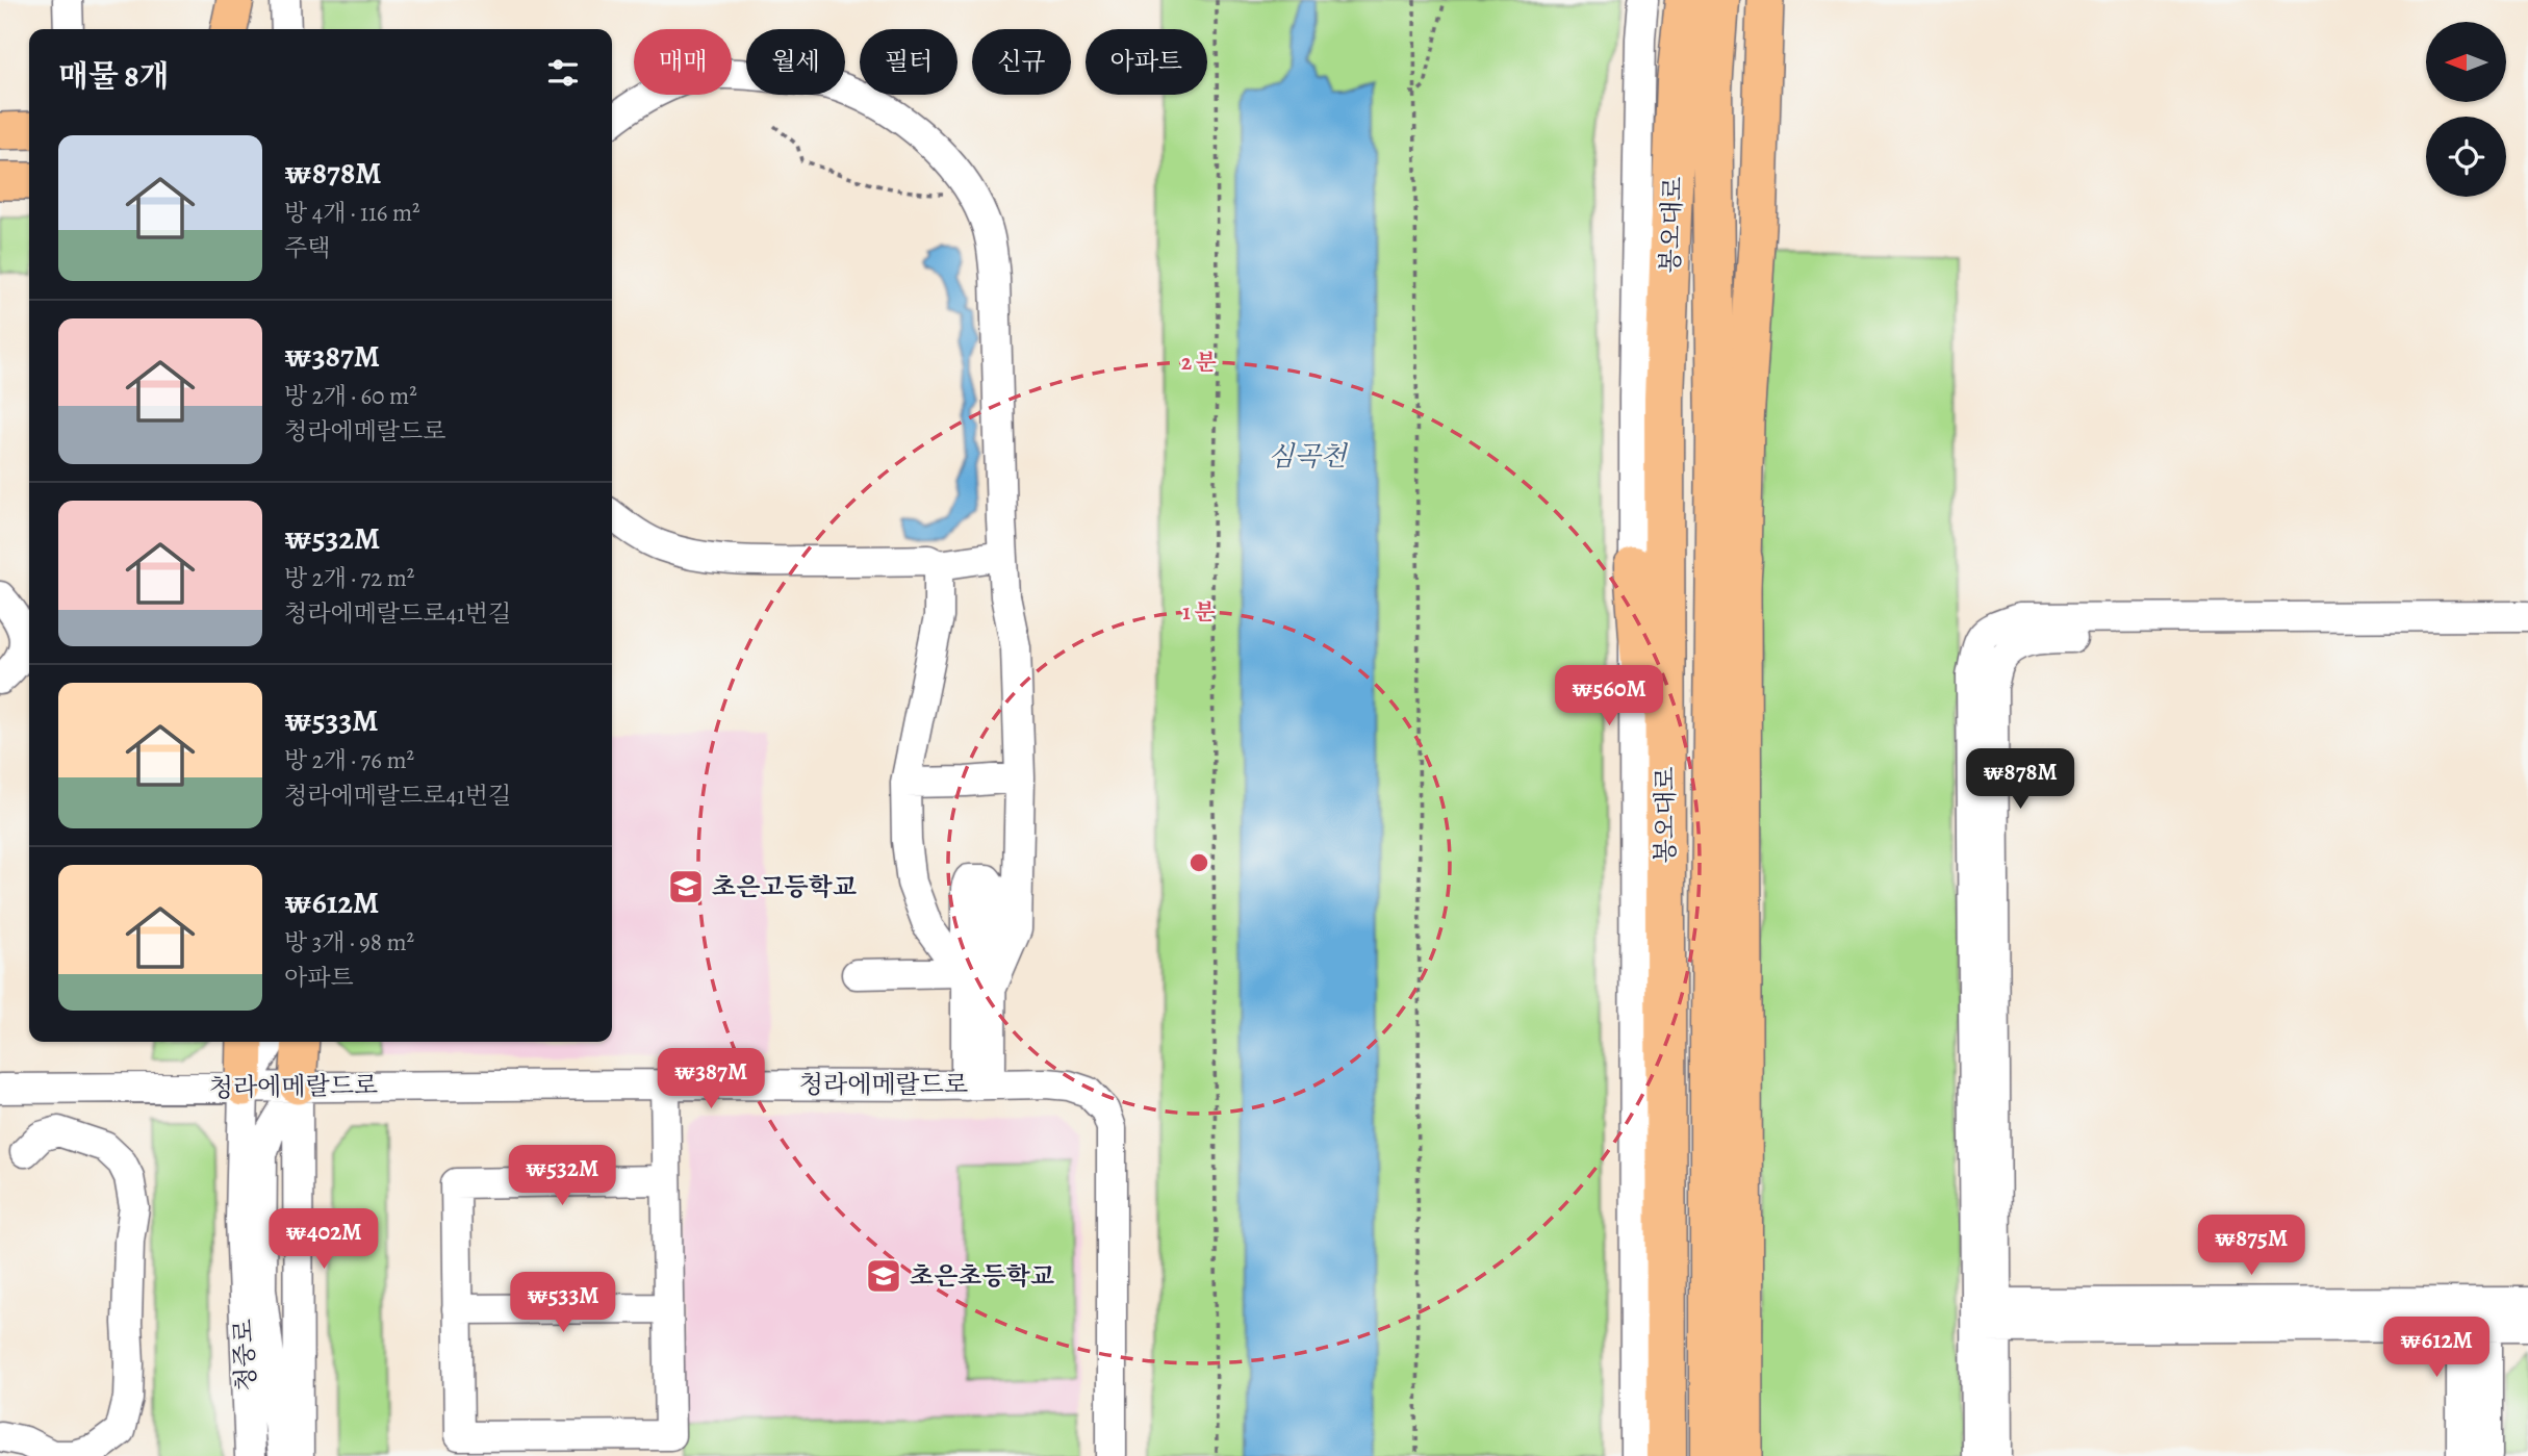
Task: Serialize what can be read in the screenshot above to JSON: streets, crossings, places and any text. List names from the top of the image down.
{
  "streets": {
    "highway": ["봉오대로"],
    "main road": ["청중로"],
    "street": ["청라에메랄드로"]
  },
  "crossings": [
    ["청라에메랄드로", "청중로"]
  ],
  "water": ["심곡천"],
  "places": {
    "school or university": ["초은고등학교", "초은초등학교"]
  },
  "north": "left",
  "page": {
    "chip": [
      "매매",
      "월세",
      "필터",
      "신규",
      "아파트"
    ],
    "heading": "매물 8개",
    "list": [
      {
        "name": "₩878M",
        "note": "방 4개 · 116 m² · 주택"
      },
      {
        "name": "₩387M",
        "note": "방 2개 · 60 m² · 청라에메랄드로"
      },
      {
        "name": "₩532M",
        "note": "방 2개 · 72 m² · 청라에메랄드로41번길"
      },
      {
        "name": "₩533M",
        "note": "방 2개 · 76 m² · 청라에메랄드로41번길"
      },
      {
        "name": "₩612M",
        "note": "방 3개 · 98 m² · 아파트"
      }
    ],
    "price": [
      "₩560M",
      "₩878M",
      "₩387M",
      "₩532M",
      "₩402M",
      "₩875M",
      "₩533M",
      "₩612M"
    ]
  },
  "rings": ["2 분", "1 분"]
}
